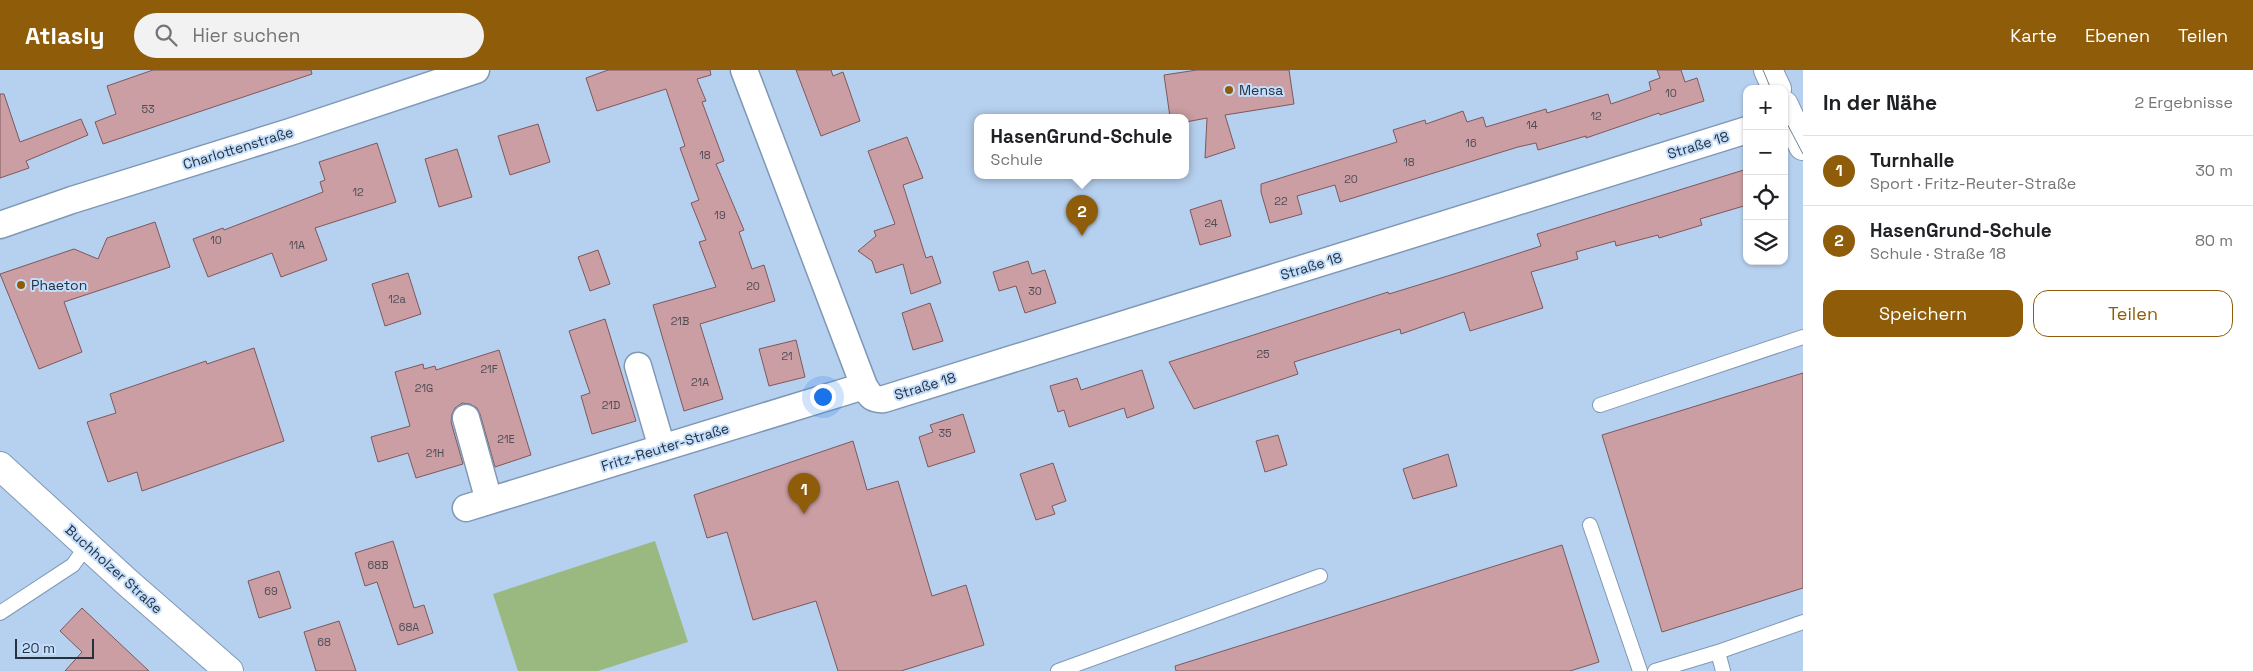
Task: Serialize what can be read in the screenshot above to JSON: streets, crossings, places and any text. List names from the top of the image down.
{
  "streets": {
    "street": [
      "Straße 18",
      "Charlottenstraße",
      "Fritz-Reuter-Straße",
      "Buchholzer Straße"
    ]
  },
  "crossings": [
    ["Straße 18", "Fritz-Reuter-Straße"]
  ],
  "places": ["Mensa", "Phaeton"],
  "house_numbers": [
    "10",
    "53",
    "12",
    "14",
    "16",
    "18",
    "18",
    "20",
    "12",
    "22",
    "19",
    "24",
    "10",
    "11A",
    "20",
    "30",
    "12a",
    "21B",
    "25",
    "21",
    "21F",
    "21A",
    "21G",
    "21D",
    "35",
    "21E",
    "21H",
    "68B",
    "69",
    "68A",
    "68"
  ],
  "scale_bar": "20 m",
  "page": {
    "header": "Atlasly",
    "search": "Hier suchen",
    "nav": ["Karte", "Ebenen", "Teilen"],
    "heading": ["In der Nähe", "2 Ergebnisse"],
    "map_buttons": ["+", "−"],
    "popup": ["HasenGrund-Schule", "Schule"],
    "list": [
      {
        "mark": "1",
        "name": "Turnhalle",
        "note": "Sport · Fritz-Reuter-Straße",
        "value": "30 m"
      },
      {
        "mark": "2",
        "name": "HasenGrund-Schule",
        "note": "Schule · Straße 18",
        "value": "80 m"
      }
    ],
    "pins": ["2", "1"],
    "buttons": ["Speichern", "Teilen"],
    "scale": "20 m"
  }
}
